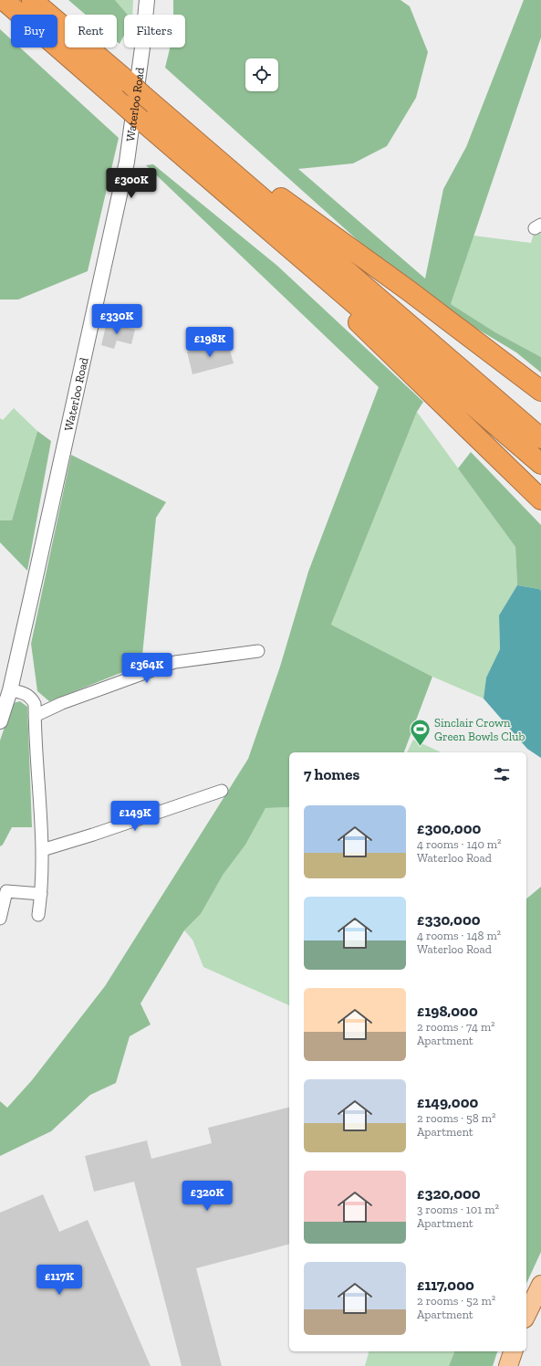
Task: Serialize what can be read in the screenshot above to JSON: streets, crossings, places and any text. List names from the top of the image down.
{
  "streets": {
    "street": ["Waterloo Road"]
  },
  "places": {
    "sports": ["Sinclair Crown Green Bowls Club"]
  },
  "page": {
    "chip": ["Buy", "Rent", "Filters"],
    "price": [
      "£300K",
      "£330K",
      "£198K",
      "£364K",
      "£149K",
      "£320K",
      "£117K"
    ],
    "heading": "7 homes",
    "list": [
      {
        "name": "£300,000",
        "note": "4 rooms · 140 m² · Waterloo Road"
      },
      {
        "name": "£330,000",
        "note": "4 rooms · 148 m² · Waterloo Road"
      },
      {
        "name": "£198,000",
        "note": "2 rooms · 74 m² · Apartment"
      },
      {
        "name": "£149,000",
        "note": "2 rooms · 58 m² · Apartment"
      },
      {
        "name": "£320,000",
        "note": "3 rooms · 101 m² · Apartment"
      },
      {
        "name": "£117,000",
        "note": "2 rooms · 52 m² · Apartment"
      }
    ]
  }
}
